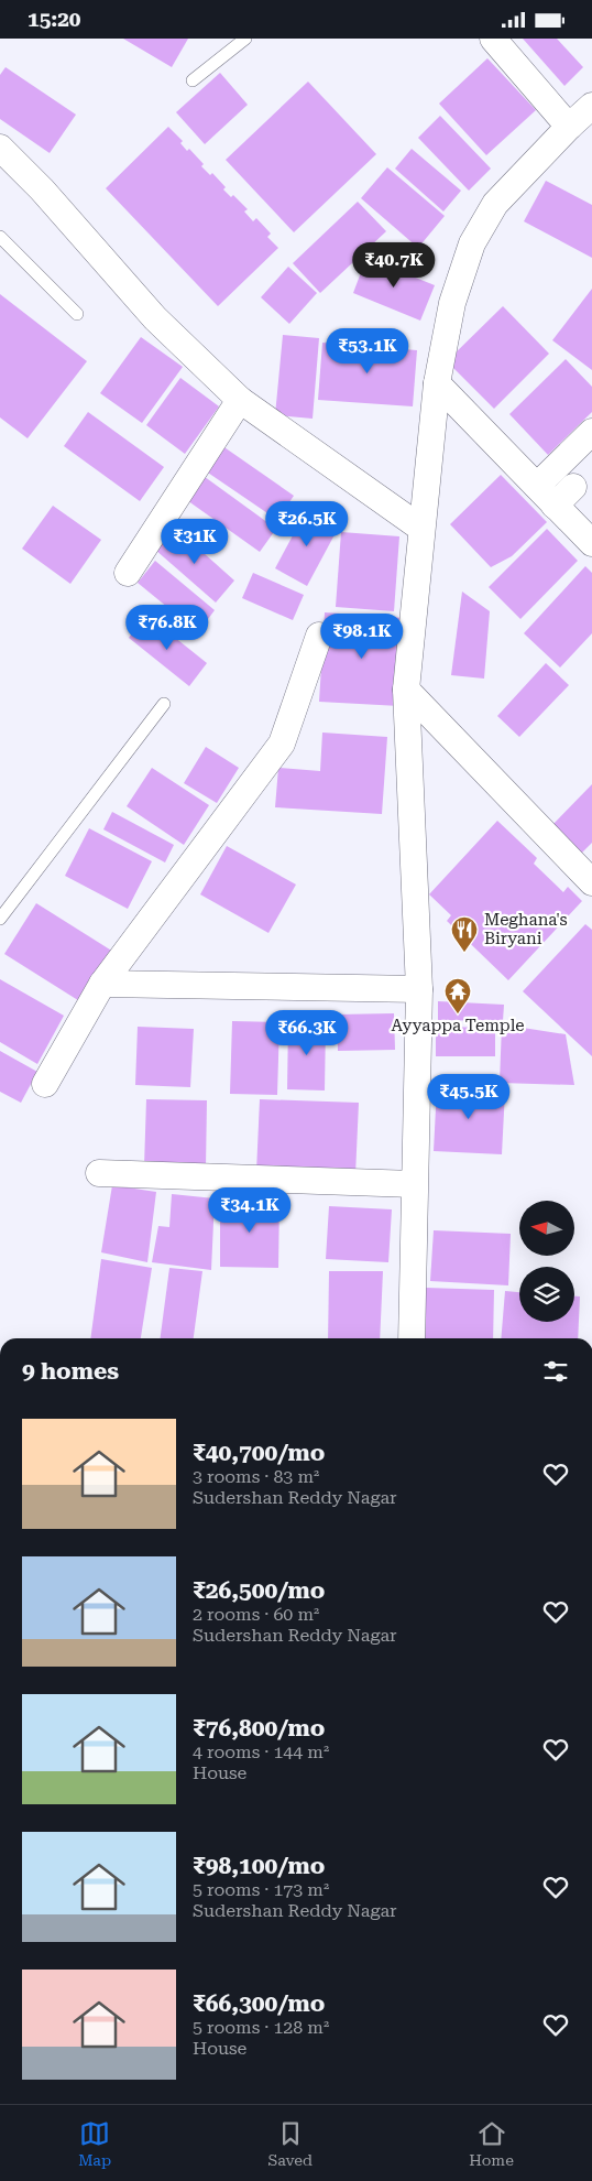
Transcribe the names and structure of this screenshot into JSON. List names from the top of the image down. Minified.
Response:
{"places":{"restaurant":["Meghana's Biryani"],"temple":["Ayyappa Temple"]},"north":"left","page":{"status":"15:20","price":["₹40.7K","₹53.1K","₹26.5K","₹31K","₹76.8K","₹98.1K","₹66.3K","₹45.5K","₹34.1K"],"heading":"9 homes","list":[{"name":"₹40,700/mo","note":"3 rooms · 83 m² · Sudershan Reddy Nagar"},{"name":"₹26,500/mo","note":"2 rooms · 60 m² · Sudershan Reddy Nagar"},{"name":"₹76,800/mo","note":"4 rooms · 144 m² · House"},{"name":"₹98,100/mo","note":"5 rooms · 173 m² · Sudershan Reddy Nagar"},{"name":"₹66,300/mo","note":"5 rooms · 128 m² · House"}],"tabs":["Map","Saved","Home"]}}
